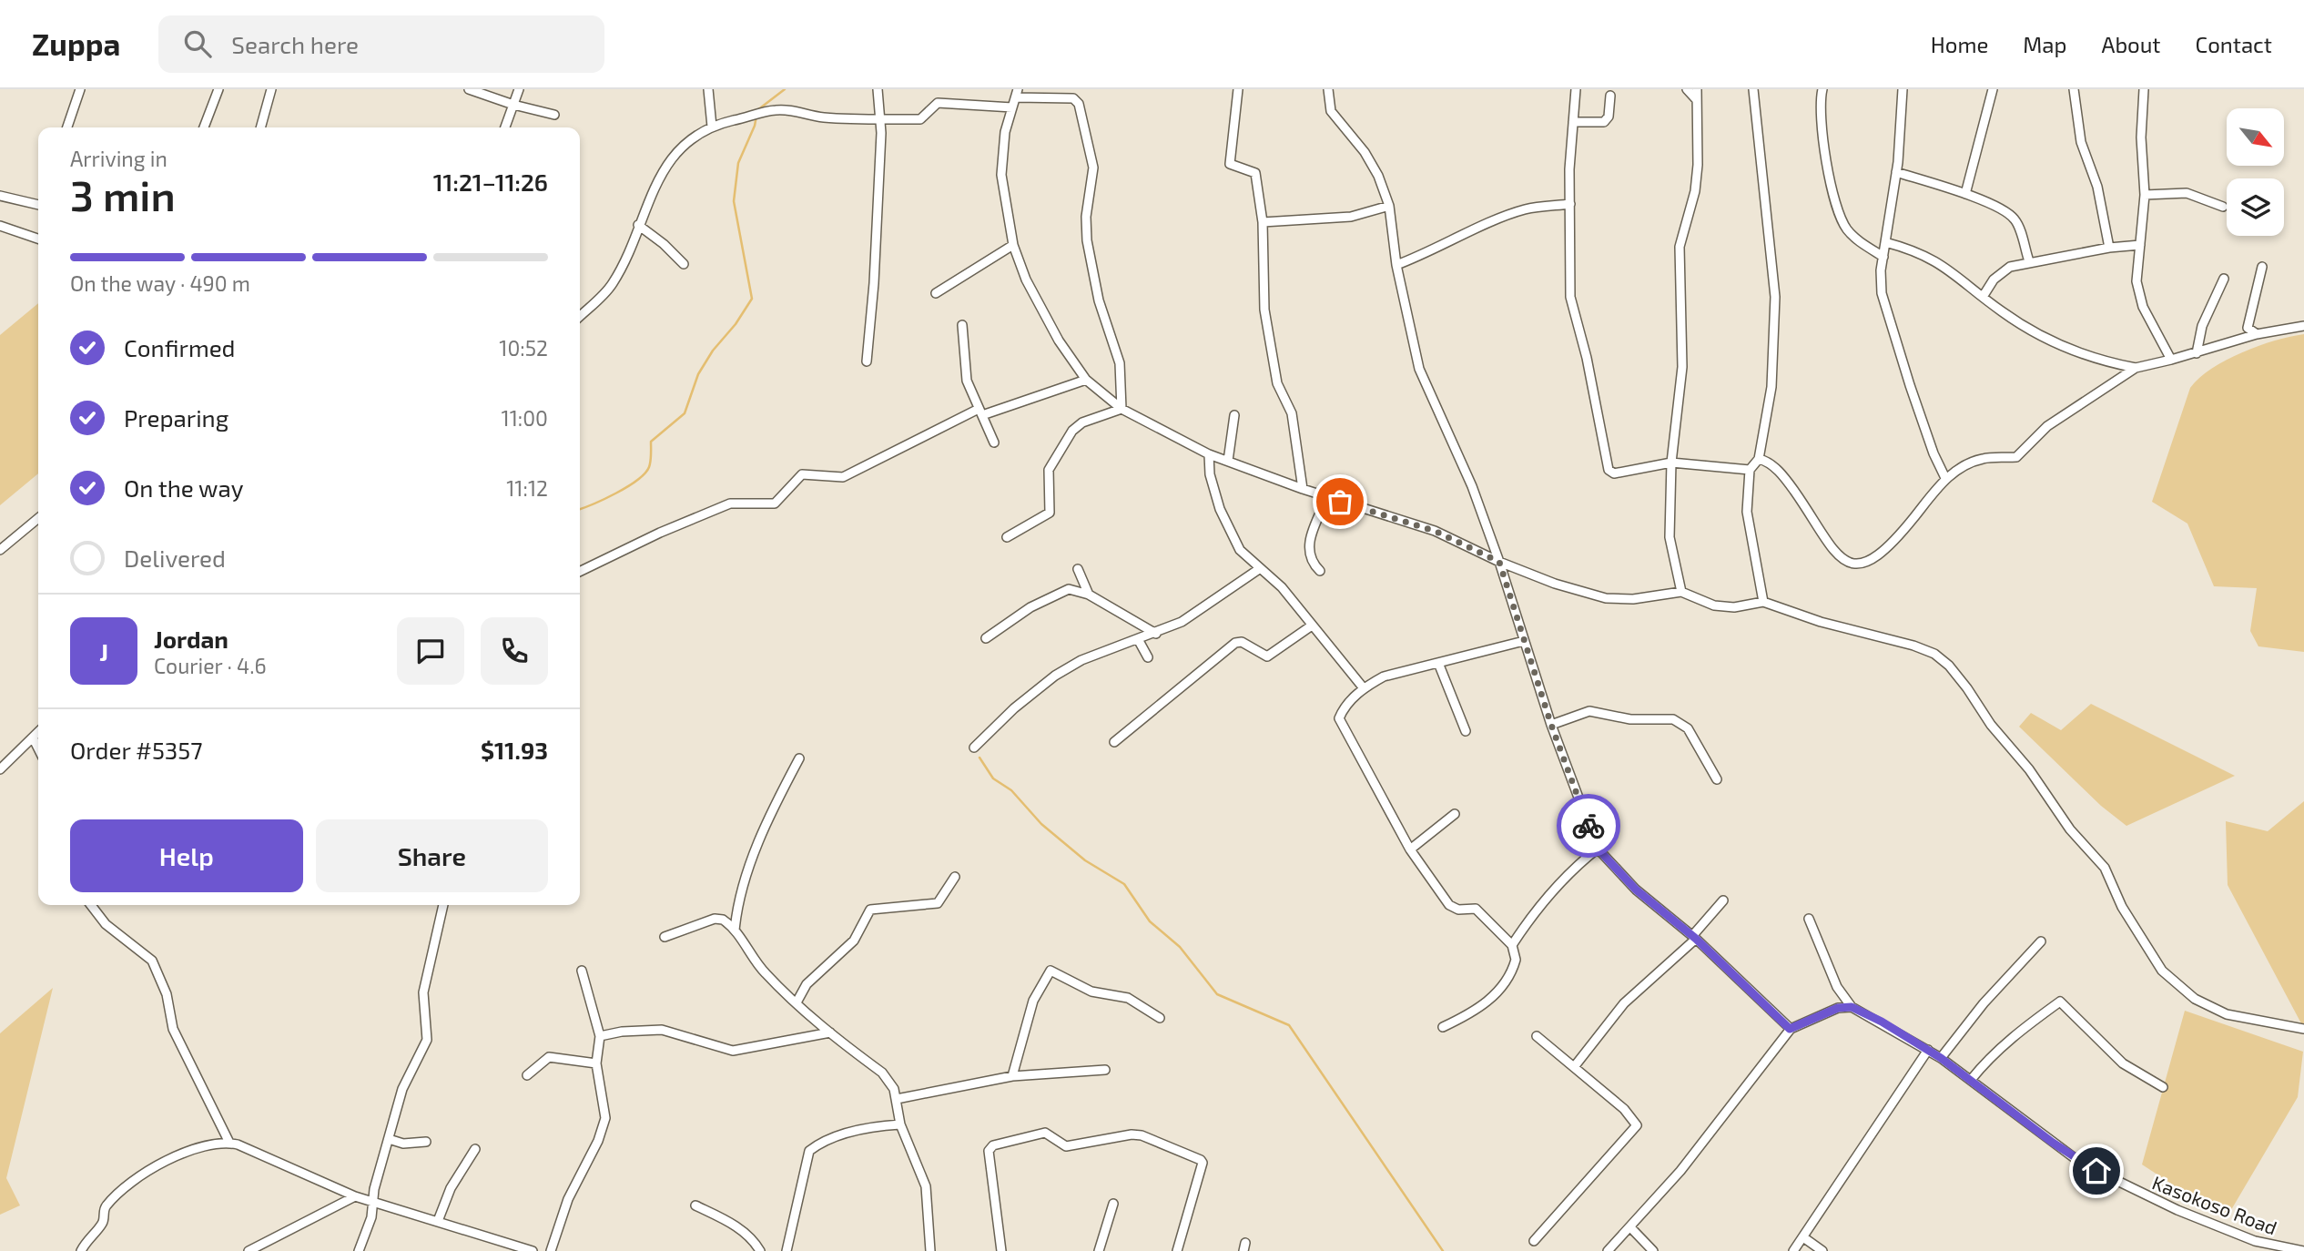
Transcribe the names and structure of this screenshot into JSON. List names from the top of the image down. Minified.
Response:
{"streets":{"street":["Kasokoso Road"]},"north":"bottom right","page":{"header":"Zuppa","search":"Search here","nav":["Home","Map","About","Contact"],"heading":["3 min","Arriving in","11:21–11:26"],"panel":["Jordan","Courier · 4.6","Order #5357","$11.93"],"bar":"On the way · 490 m","list":[["Confirmed","10:52"],["Preparing","11:00"],["On the way","11:12"],"Delivered"],"round":"J","buttons":["Help","Share"]}}
